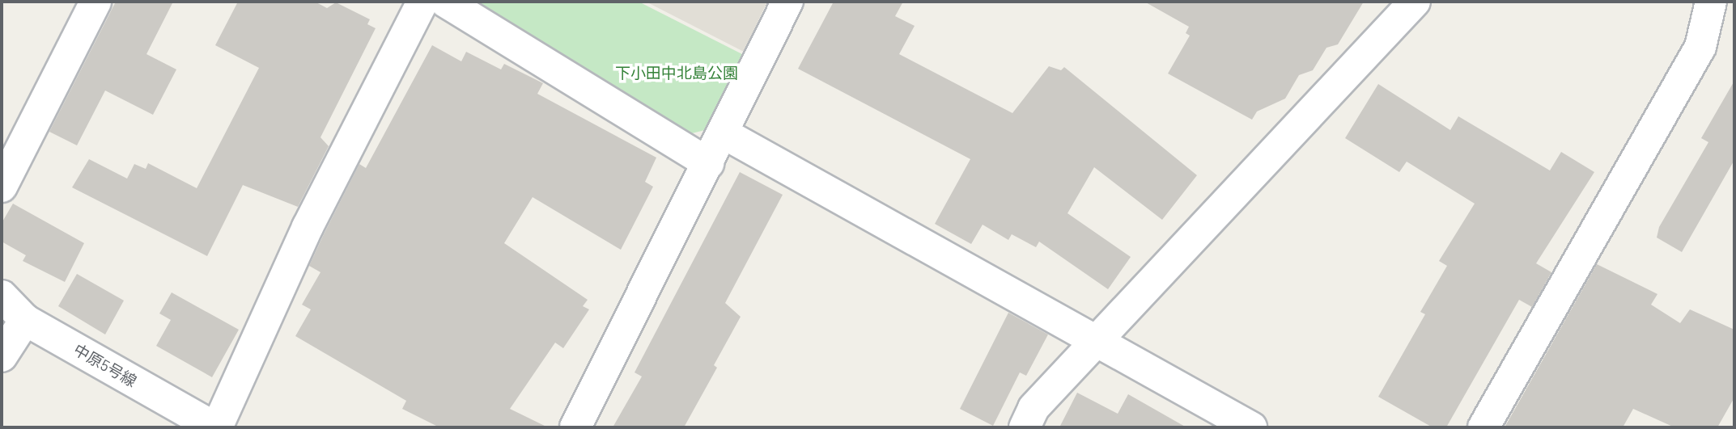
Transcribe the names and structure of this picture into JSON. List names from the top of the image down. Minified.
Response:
{"streets":{"street":["中原5号線"]},"parks":["下小田中北島公園"]}
